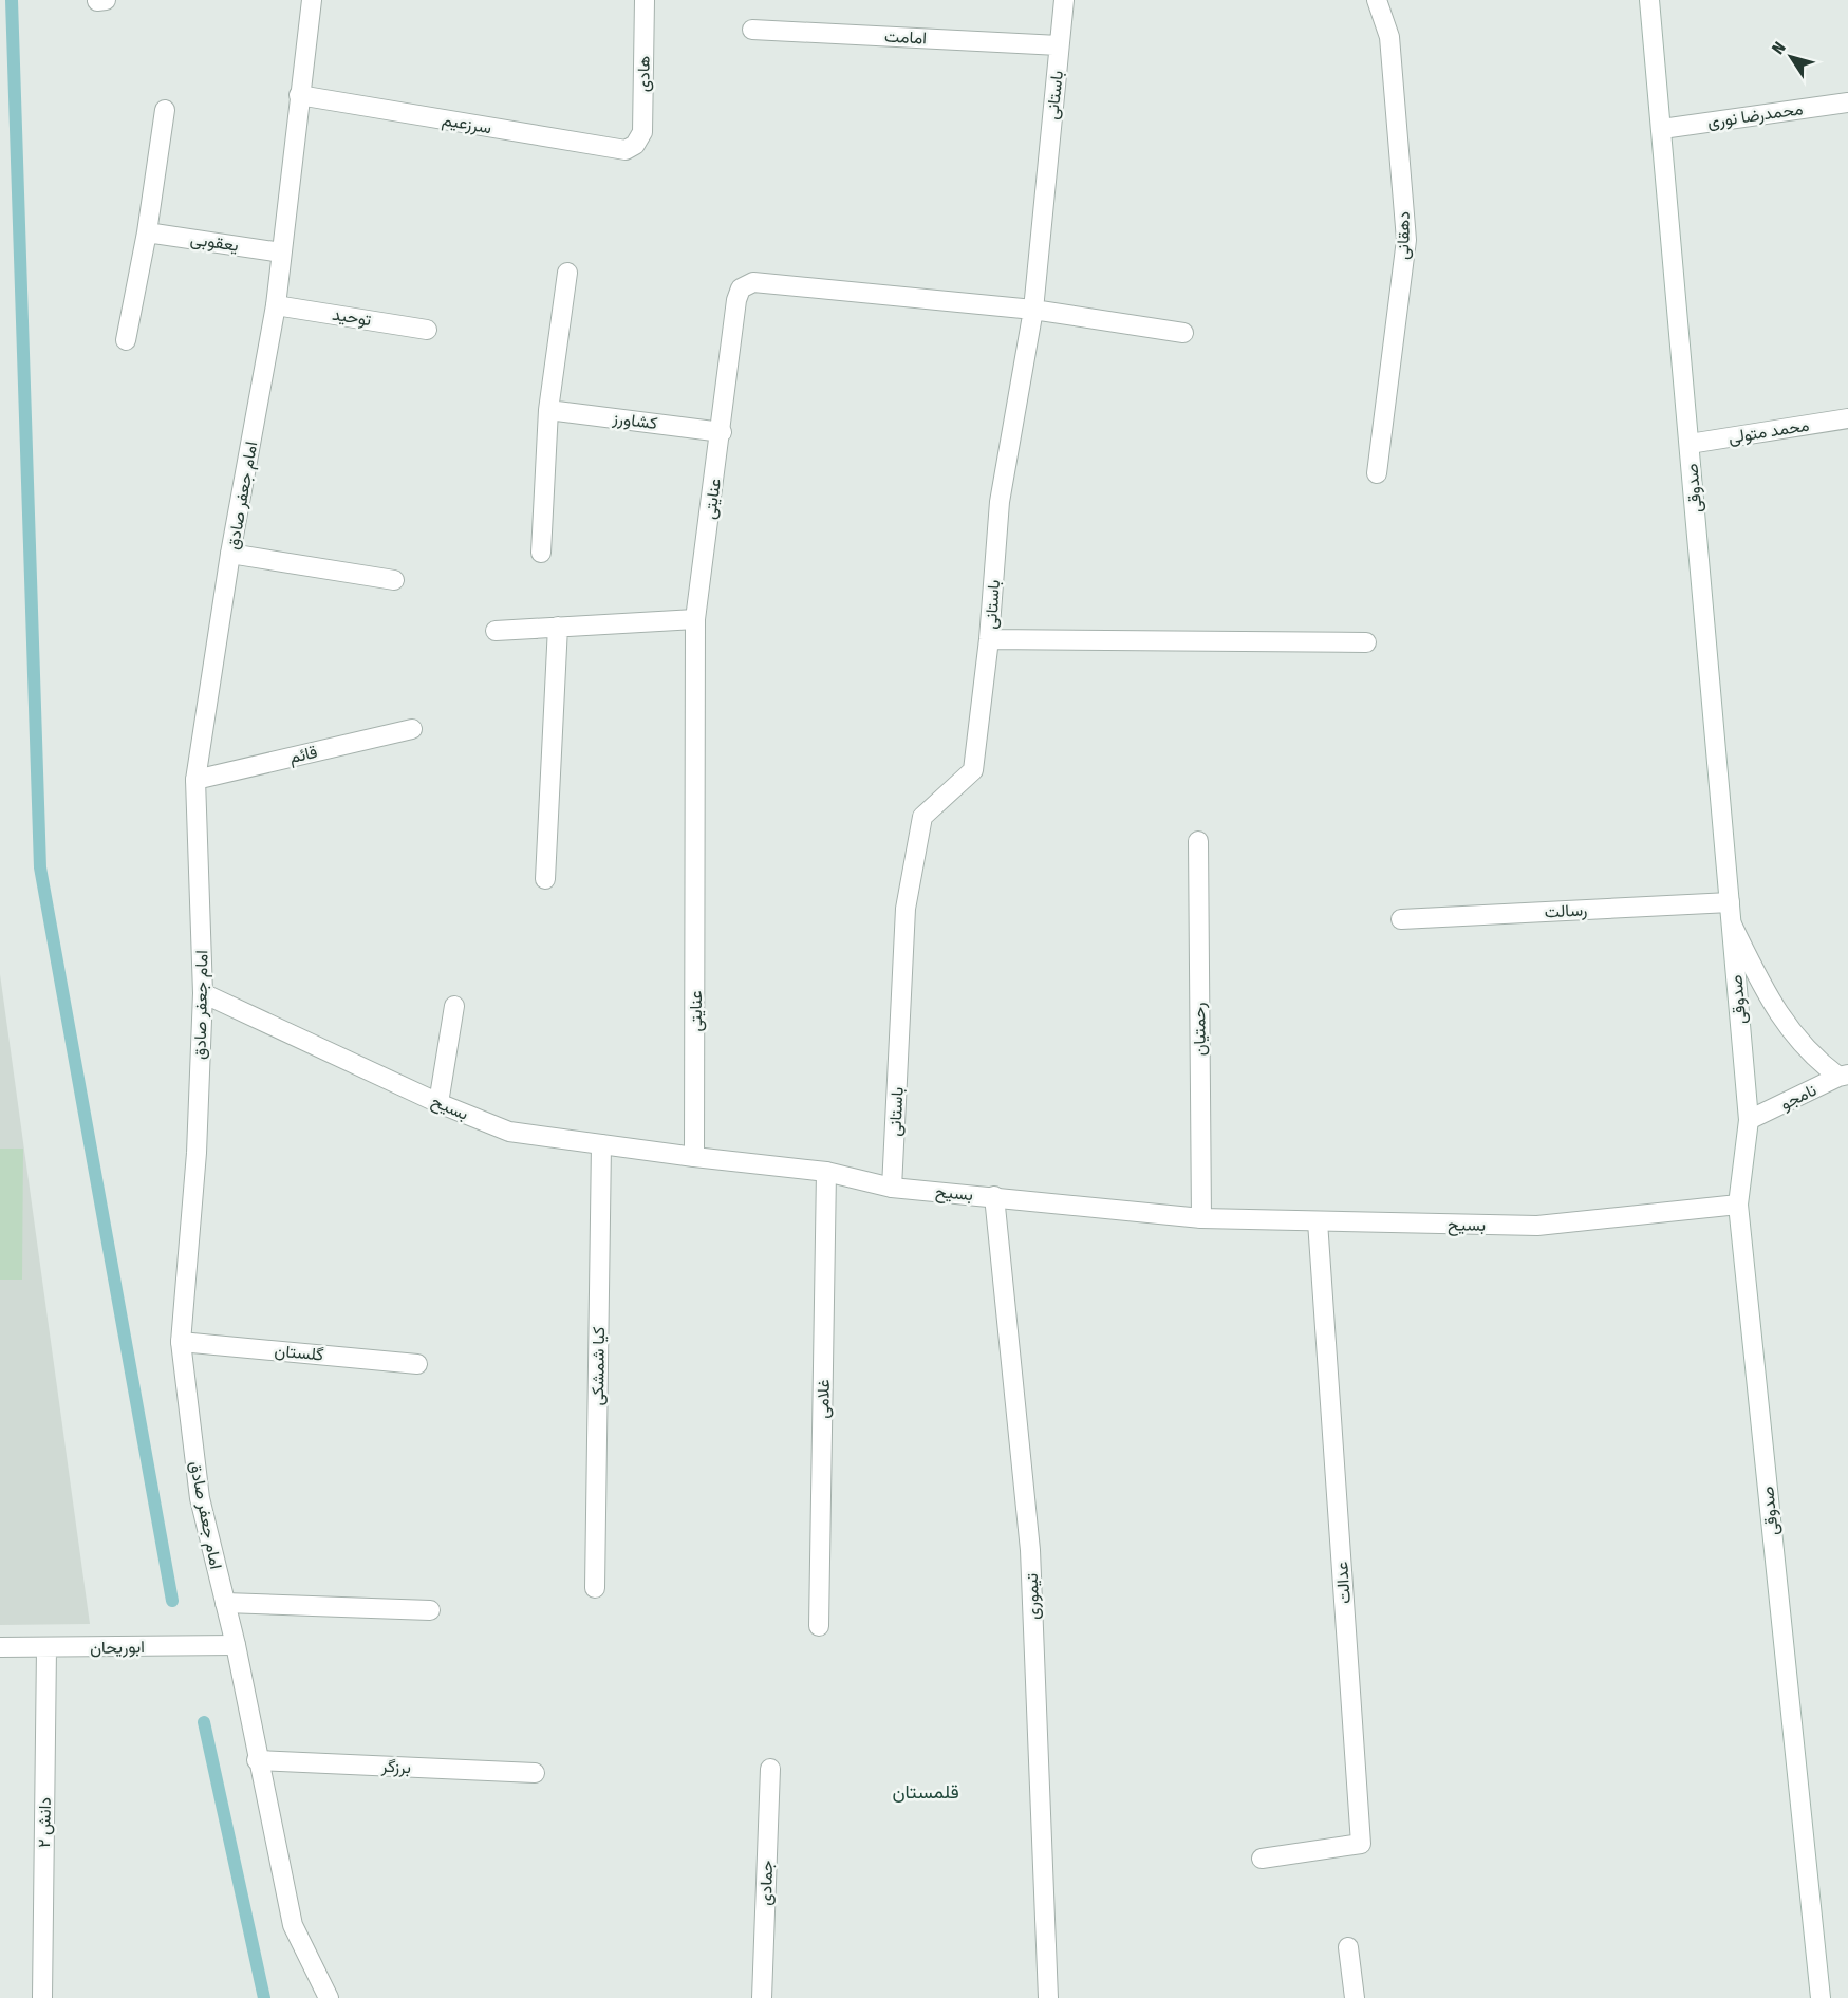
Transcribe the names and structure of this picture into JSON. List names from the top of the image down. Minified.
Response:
{"streets":{"street":["امامت","هادی","باستانی","محمدرضا نوری","سرزعیم","دهقانی","یعقوبی","توحید","کشاورز","محمد متولی","صدوقی","امام جعفر صادق","عنایتی","قائم","رسالت","رحمتیان","نامجو","بسیح","گلستان","کیا شمشکی","غلامی","عدالت","تیموری","ابوریحان","برزگر","دانش ۲","جمادی"]},"crossings":[["امامت","باستانی"],["هادی","سرزعیم"],["باستانی","عنایتی"],["باستانی","بسیح"],["محمدرضا نوری","صدوقی"],["سرزعیم","امام جعفر صادق"],["یعقوبی","امام جعفر صادق"],["توحید","امام جعفر صادق"],["کشاورز","عنایتی"],["محمد متولی","صدوقی"],["صدوقی","رسالت"],["صدوقی","نامجو"],["صدوقی","بسیح"],["امام جعفر صادق","قائم"],["امام جعفر صادق","بسیح"],["امام جعفر صادق","گلستان"],["امام جعفر صادق","ابوریحان"],["امام جعفر صادق","برزگر"],["عنایتی","بسیح"],["رحمتیان","بسیح"],["بسیح","کیا شمشکی"],["بسیح","غلامی"],["بسیح","عدالت"],["بسیح","تیموری"],["ابوریحان","دانش ۲"]],"districts":["قلمستان"],"north":"top left"}
